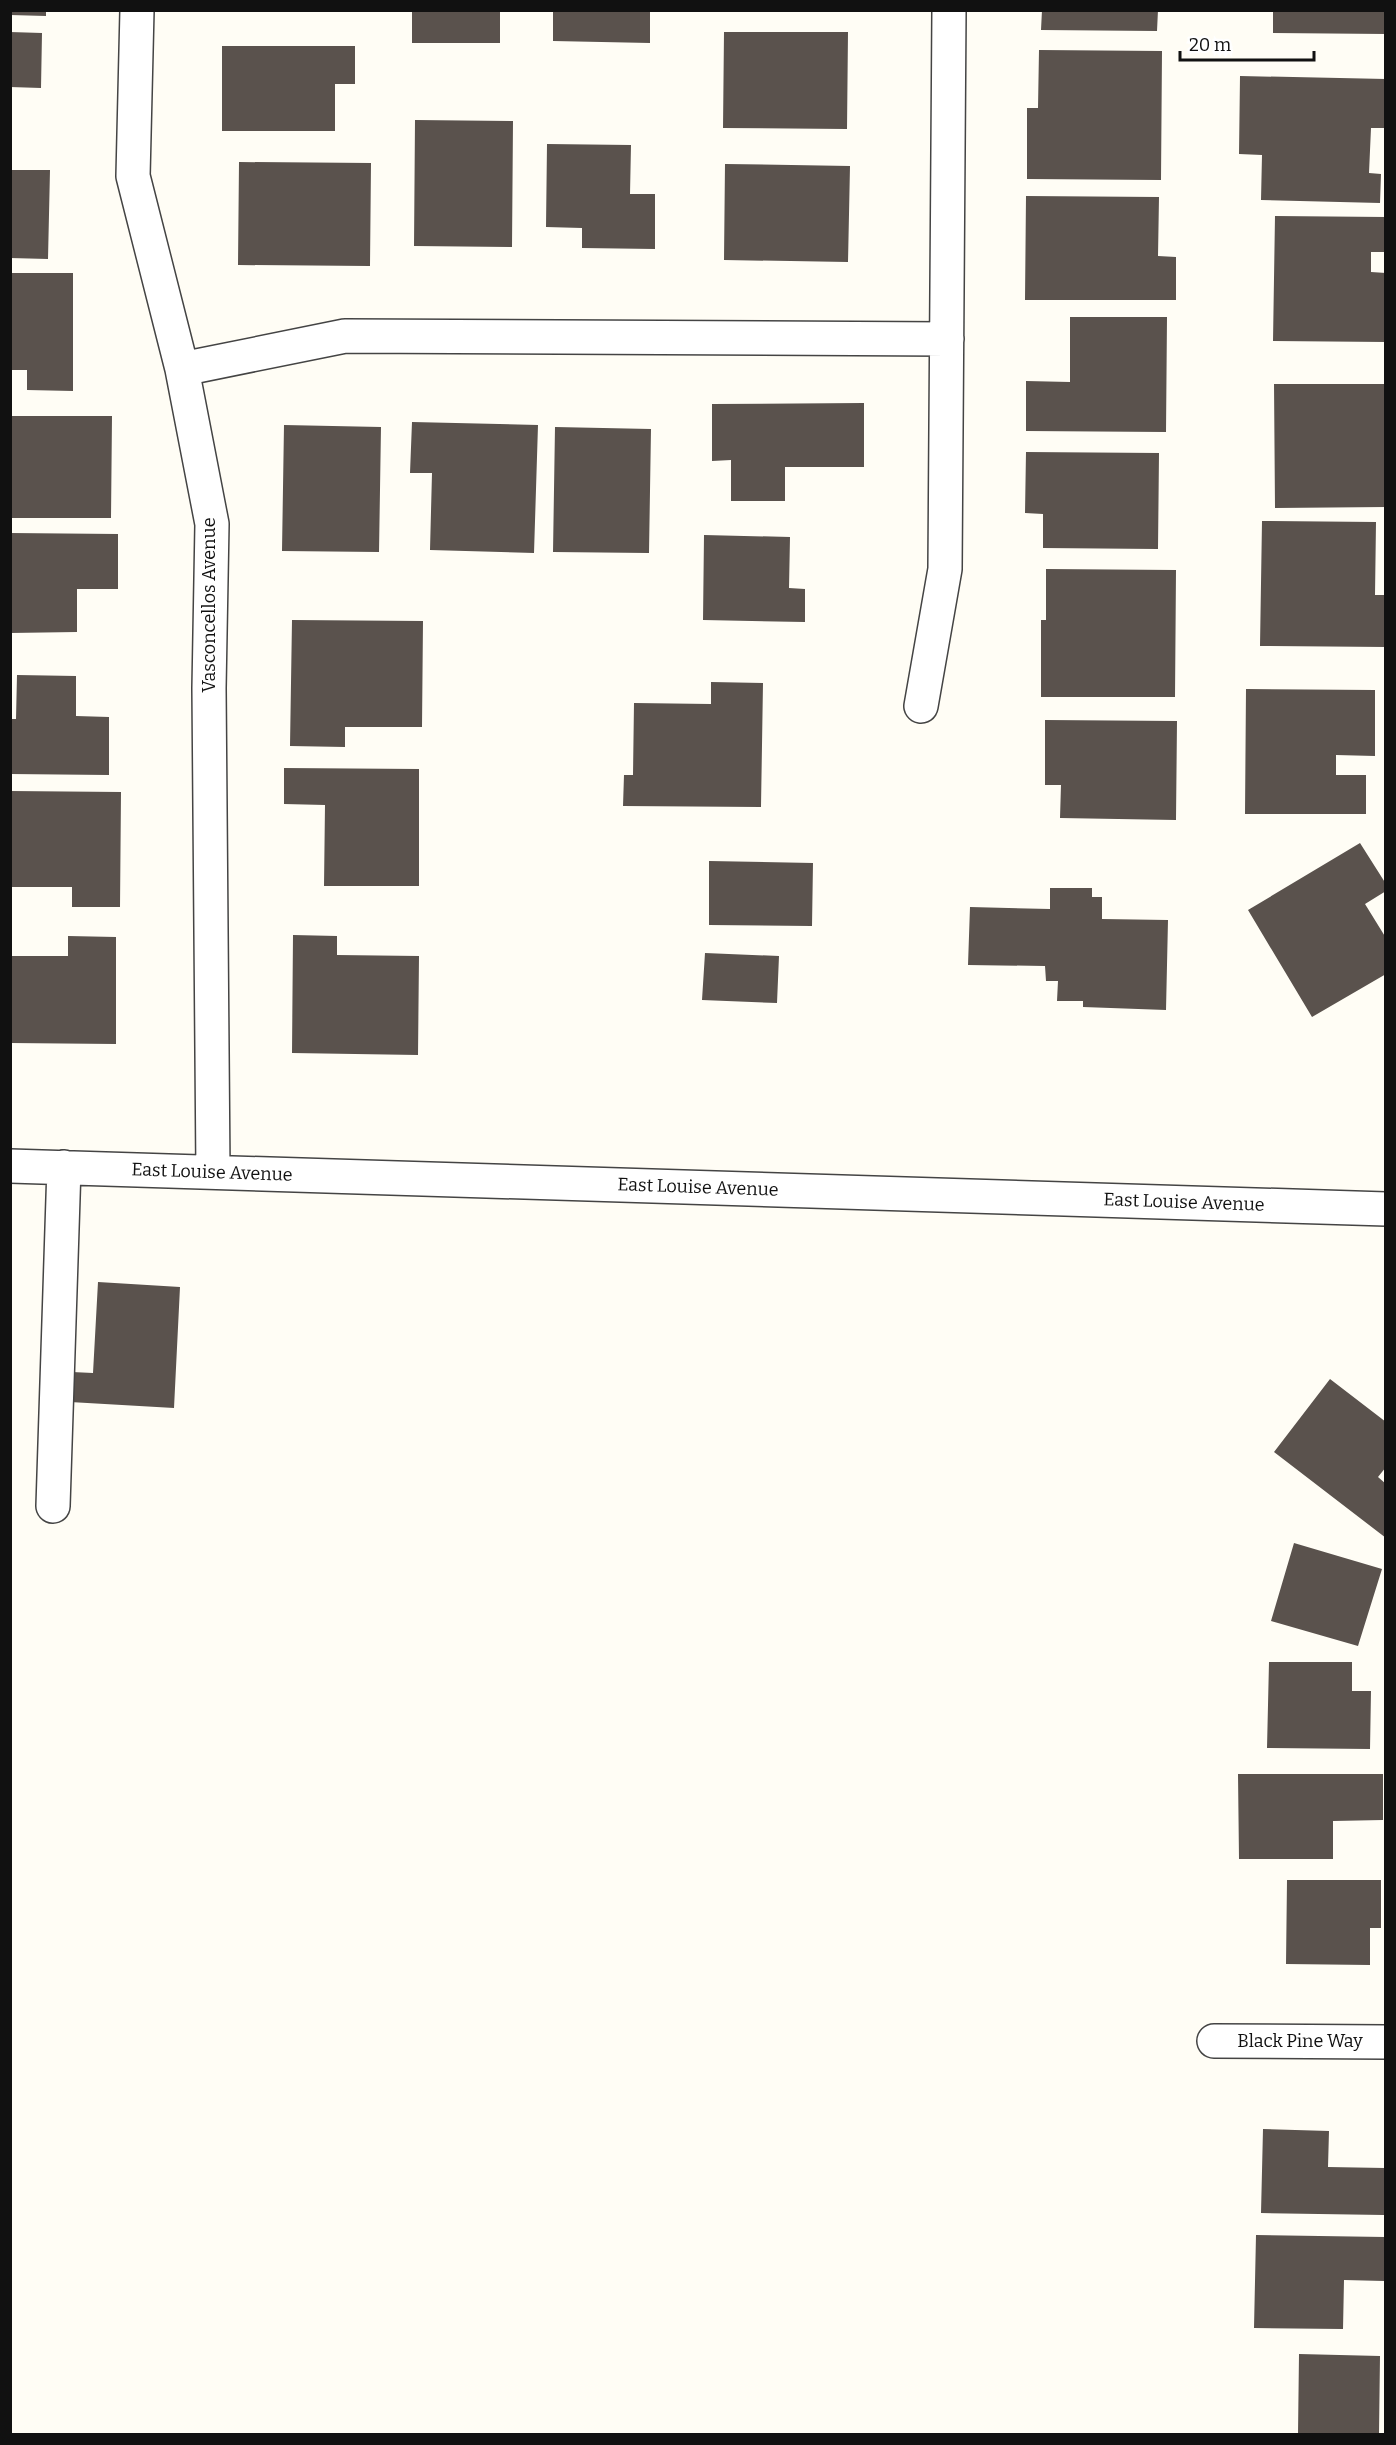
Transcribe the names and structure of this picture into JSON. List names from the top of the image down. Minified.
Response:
{"streets":{"street":["Vasconcellos Avenue","East Louise Avenue","Black Pine Way"]},"crossings":[["Vasconcellos Avenue","East Louise Avenue"]],"scale_bar":"20 m"}
